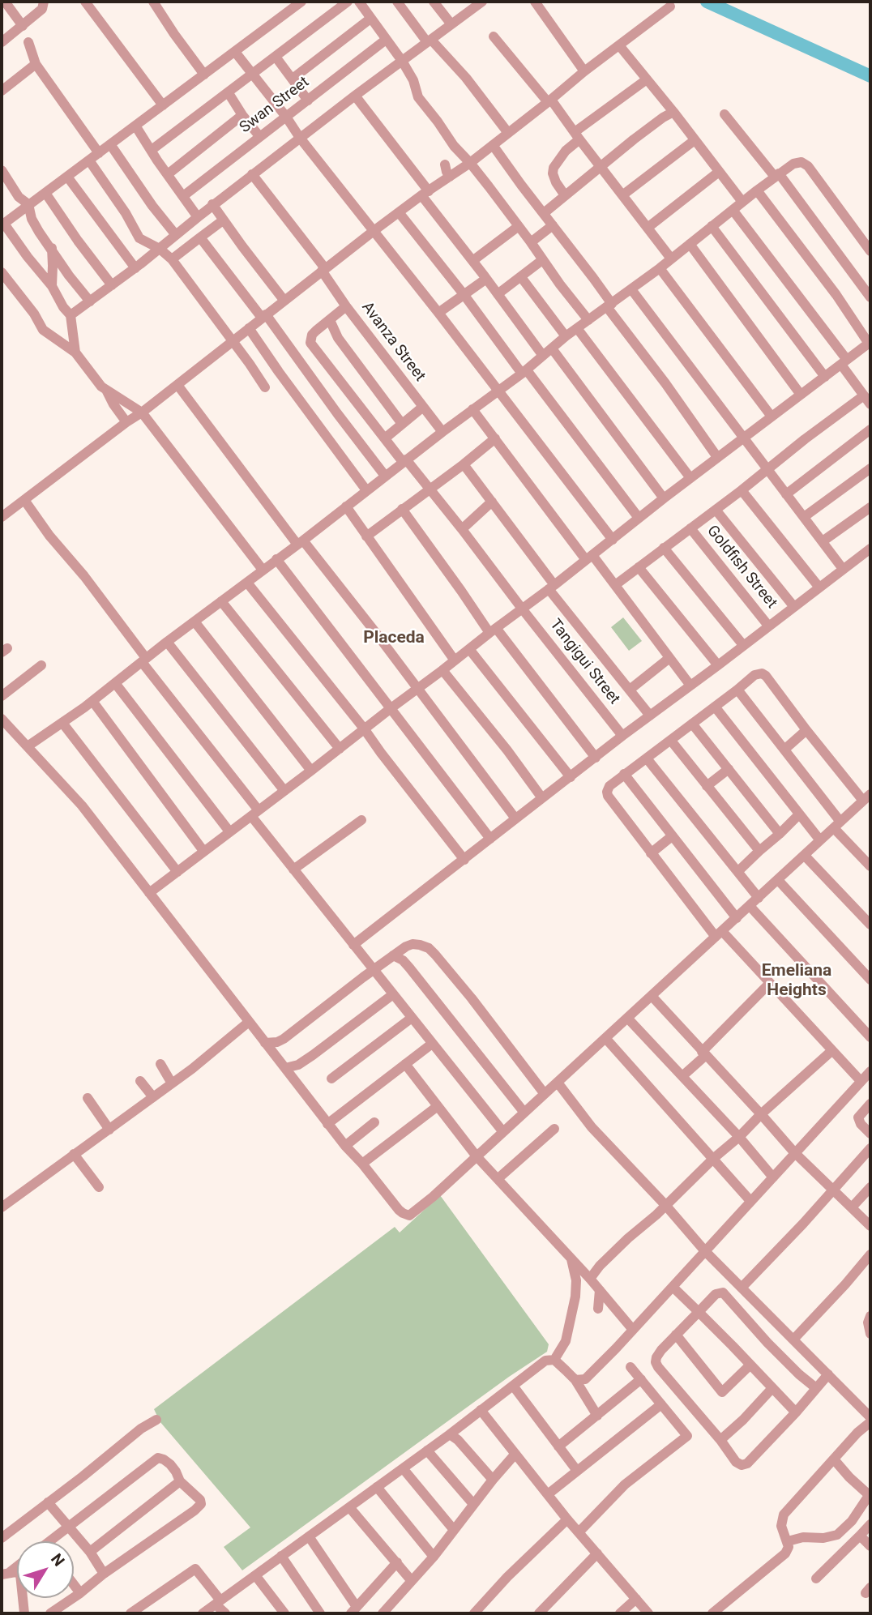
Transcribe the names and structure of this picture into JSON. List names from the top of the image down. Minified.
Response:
{"streets":{"street":["Swan Street","Avanza Street","Goldfish Street","Tangigui Street"]},"districts":["Placeda","Emeliana Heights"],"north":"top right"}
